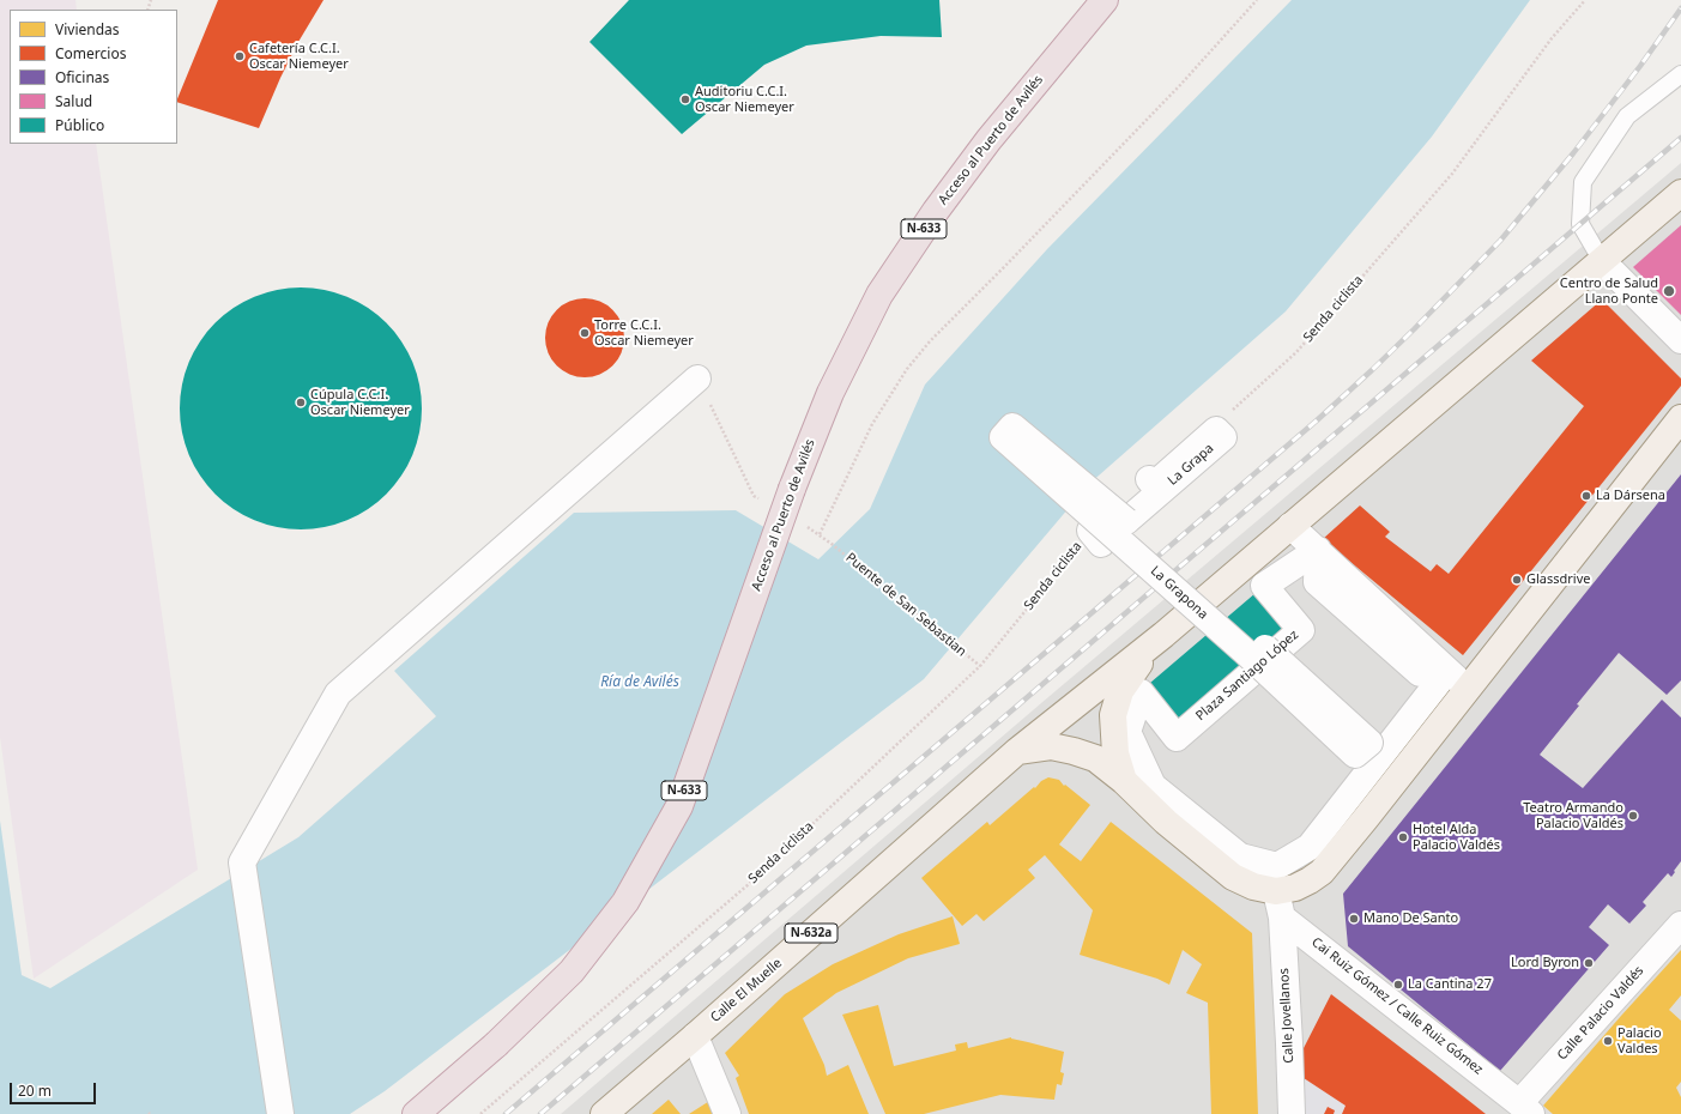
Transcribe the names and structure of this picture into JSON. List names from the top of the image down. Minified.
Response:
{"streets":{"highway":["Acceso al Puerto de Avilés","N-633"],"main road":["N-632a","Calle El Muelle"],"street":["La Grapa","La Grapona","Plaza Santiago López","Cai Ruiz Gómez / Calle Ruiz Gómez","Calle Palacio Valdés","Calle Jovellanos"],"path":["Senda ciclista","Puente de San Sebastian"]},"crossings":[["Senda ciclista","Puente de San Sebastian"],["La Grapa","La Grapona"],["Cai Ruiz Gómez / Calle Ruiz Gómez","Calle Palacio Valdés"],["Cai Ruiz Gómez / Calle Ruiz Gómez","Calle Jovellanos"]],"water":["Ría de Avilés"],"places":["Cafetería C.C.I. Oscar Niemeyer","Auditoriu C.C.I. Oscar Niemeyer","Centro de Salud Llano Ponte","Torre C.C.I. Oscar Niemeyer","Cúpula C.C.I. Oscar Niemeyer","La Dársena","Glassdrive","Teatro Armando Palacio Valdés","Hotel Alda Palacio Valdés","Mano De Santo","Lord Byron","La Cantina 27","Palacio Valdes"],"legend":["Viviendas","Comercios","Oficinas","Salud","Público"],"scale_bar":"20 m"}
